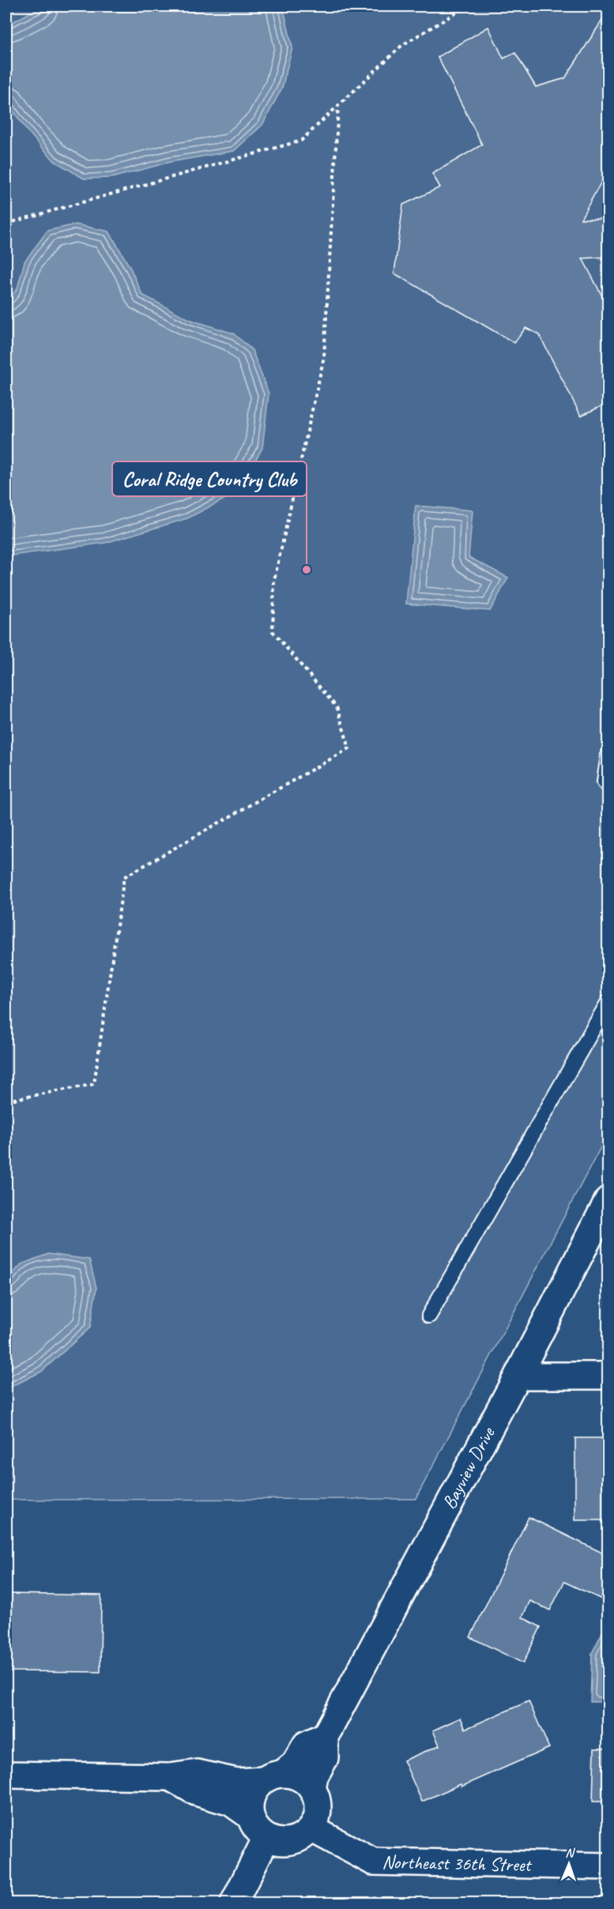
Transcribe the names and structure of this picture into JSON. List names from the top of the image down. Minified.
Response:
{"streets":{"street":["Bayview Drive","Northeast 36th Street"]},"crossings":[["Bayview Drive","Northeast 36th Street"]],"places":["Coral Ridge Country Club"],"north":"top"}
